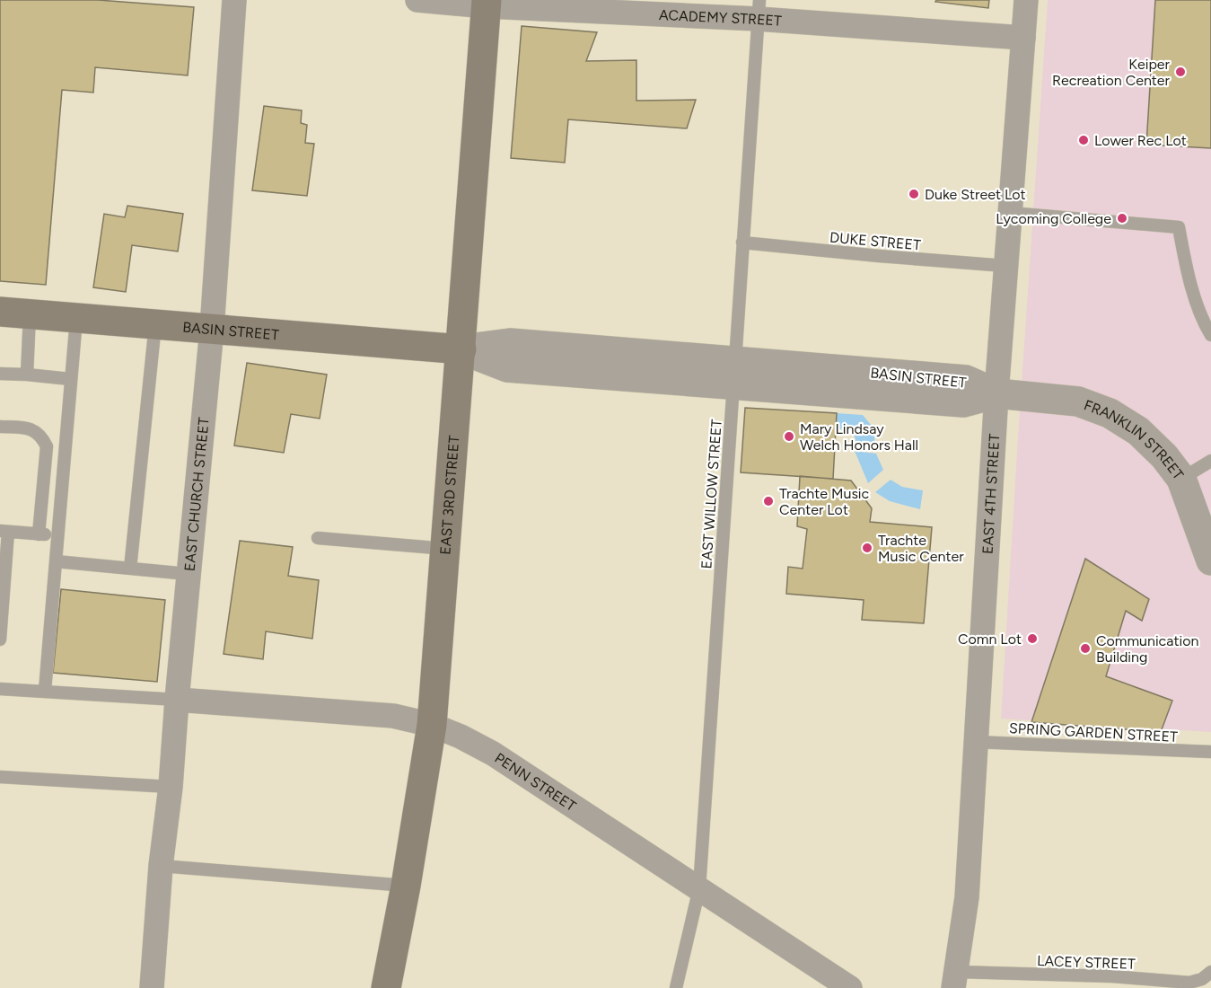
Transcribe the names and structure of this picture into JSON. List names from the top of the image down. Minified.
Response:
{"streets":{"main road":["BASIN STREET","EAST 3RD STREET"],"street":["ACADEMY STREET","FRANKLIN STREET","EAST CHURCH STREET","EAST 4TH STREET","PENN STREET"],"lane":["DUKE STREET","EAST WILLOW STREET","SPRING GARDEN STREET","LACEY STREET"]},"crossings":[["ACADEMY STREET","EAST WILLOW STREET"],["ACADEMY STREET","EAST 4TH STREET"],["ACADEMY STREET","EAST 3RD STREET"],["DUKE STREET","EAST WILLOW STREET"],["DUKE STREET","EAST 4TH STREET"],["BASIN STREET","FRANKLIN STREET"],["BASIN STREET","EAST CHURCH STREET"],["BASIN STREET","EAST WILLOW STREET"],["BASIN STREET","EAST 4TH STREET"],["BASIN STREET","EAST 3RD STREET"],["FRANKLIN STREET","EAST 4TH STREET"],["EAST CHURCH STREET","PENN STREET"],["EAST WILLOW STREET","PENN STREET"],["EAST 4TH STREET","SPRING GARDEN STREET"],["EAST 4TH STREET","LACEY STREET"],["EAST 3RD STREET","PENN STREET"]],"places":["Keiper Recreation Center","Lower Rec Lot","Duke Street Lot","Lycoming College","Mary Lindsay Welch Honors Hall","Trachte Music Center Lot","Trachte Music Center","Comn Lot","Communication Building"]}
